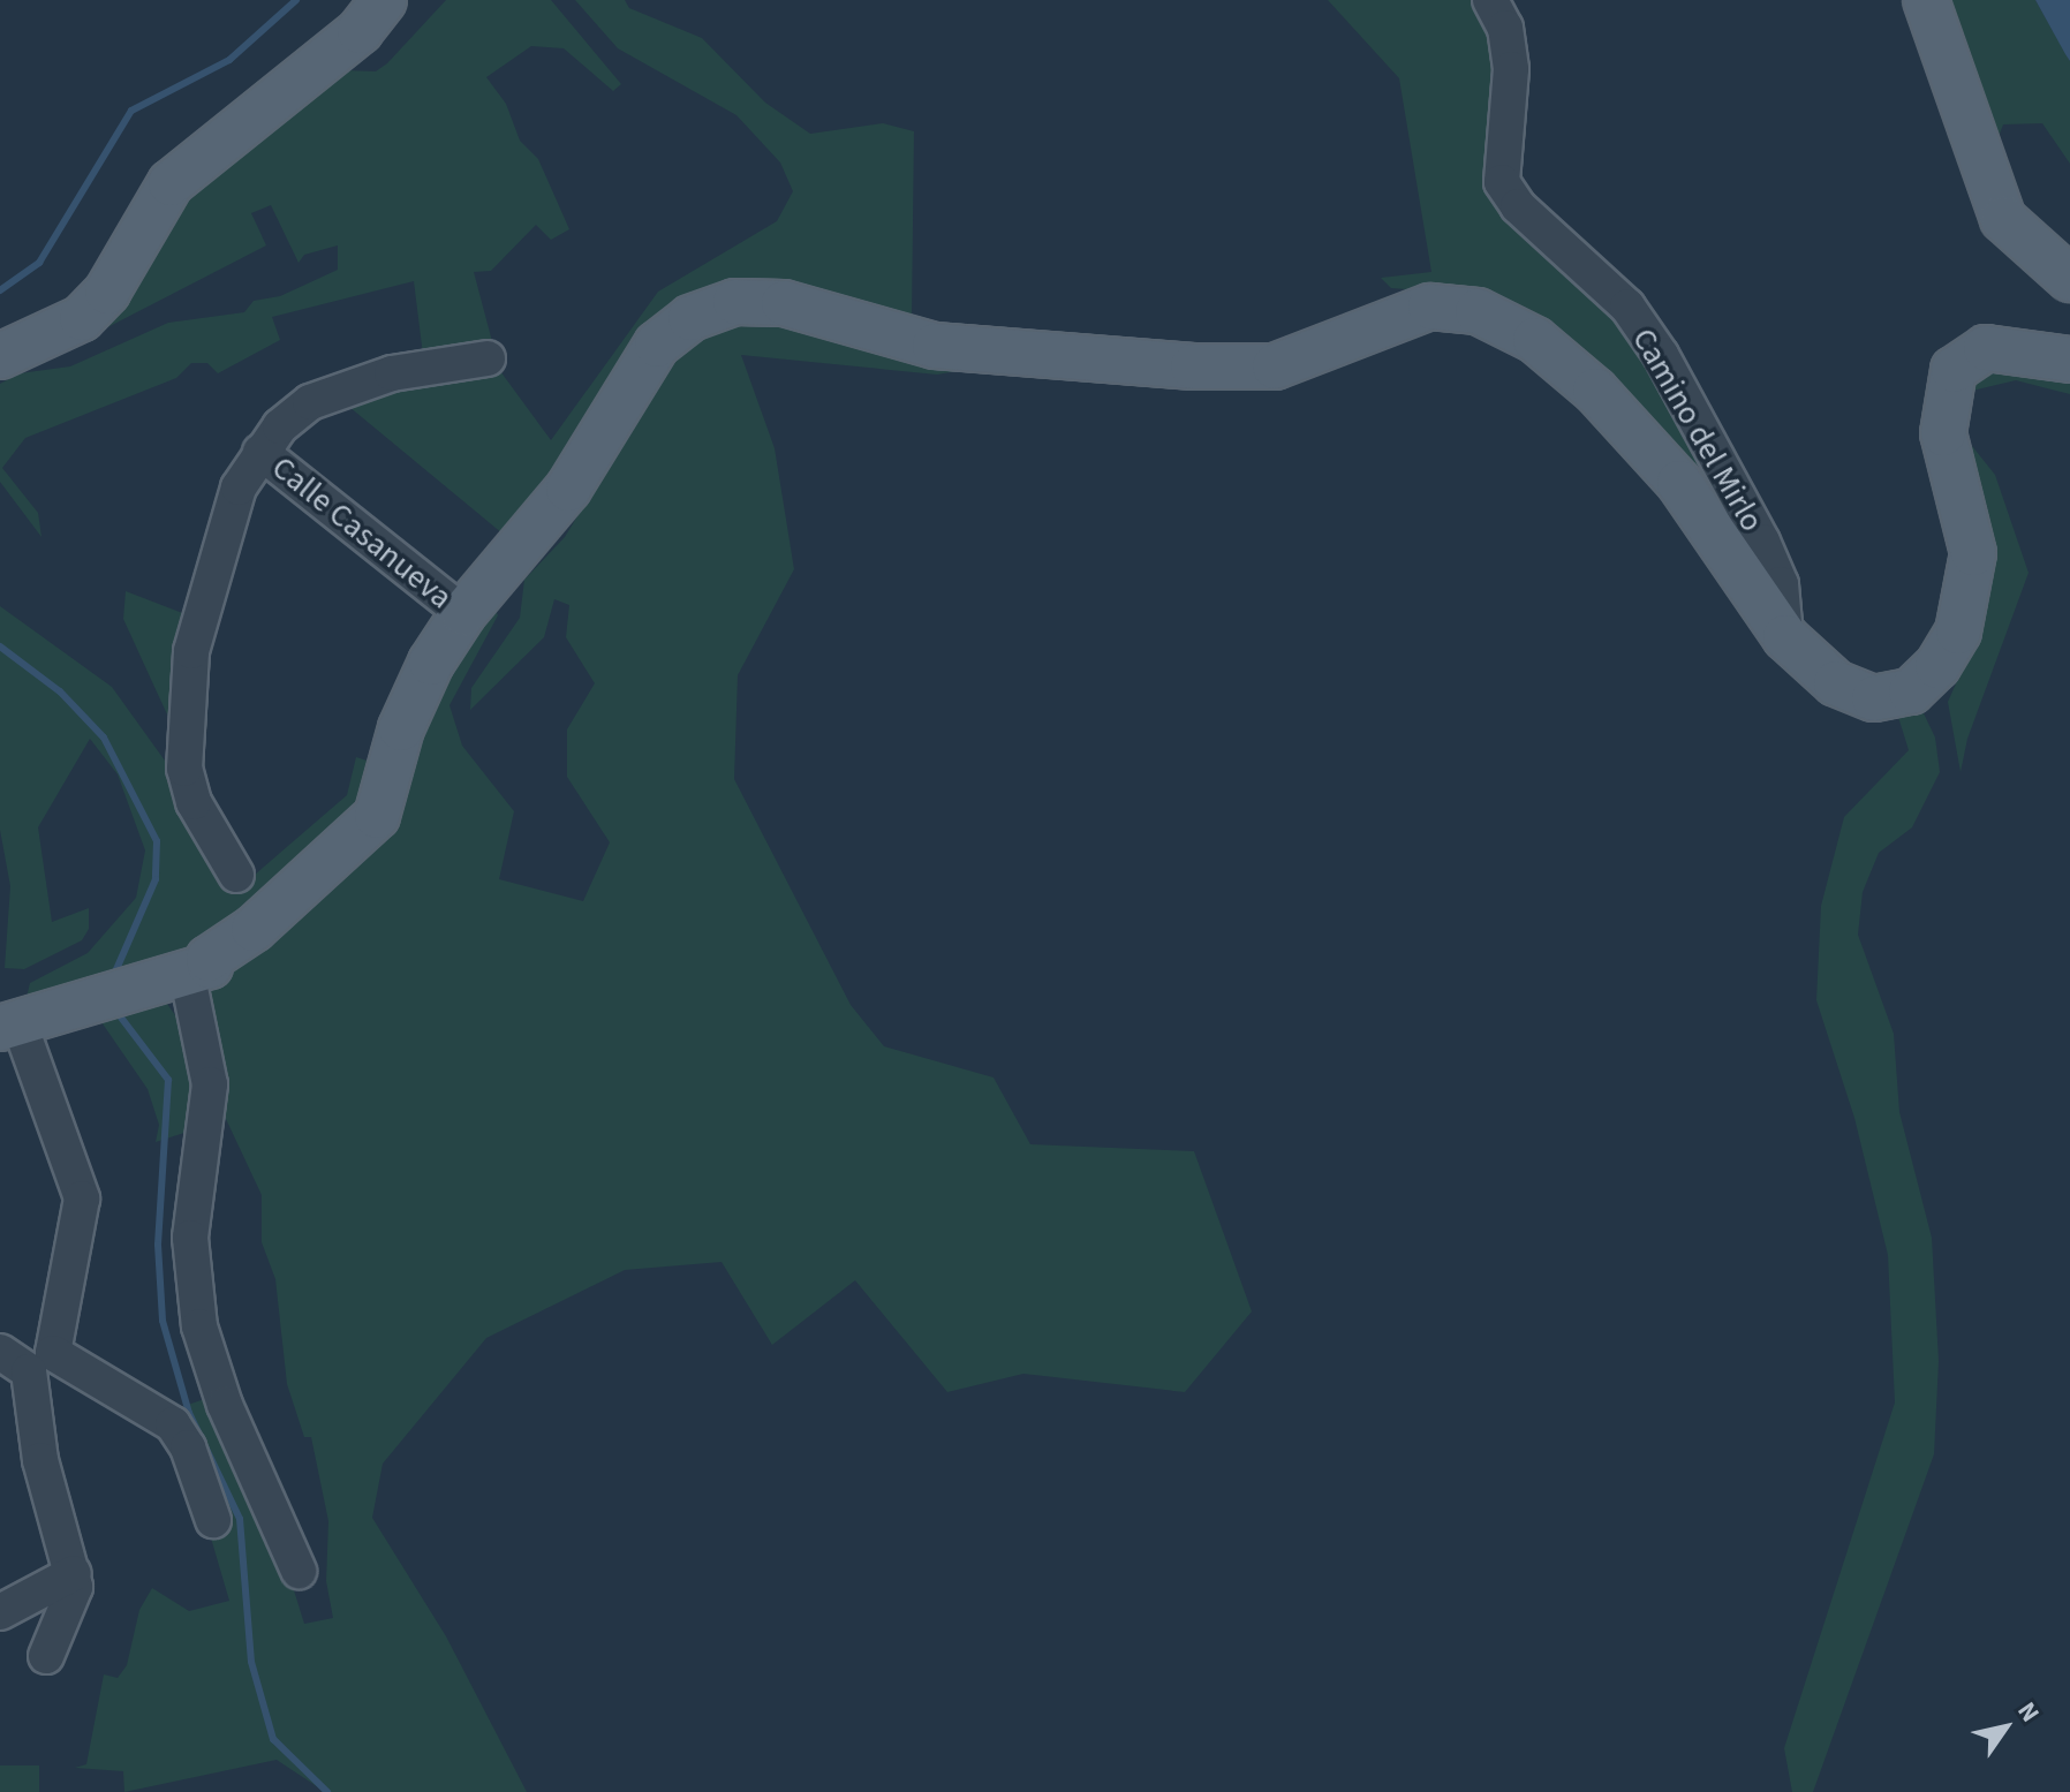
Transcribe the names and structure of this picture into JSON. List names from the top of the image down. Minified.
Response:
{"streets":{"street":["Camino del Mirlo","Calle Casanueva"]},"north":"top right"}
